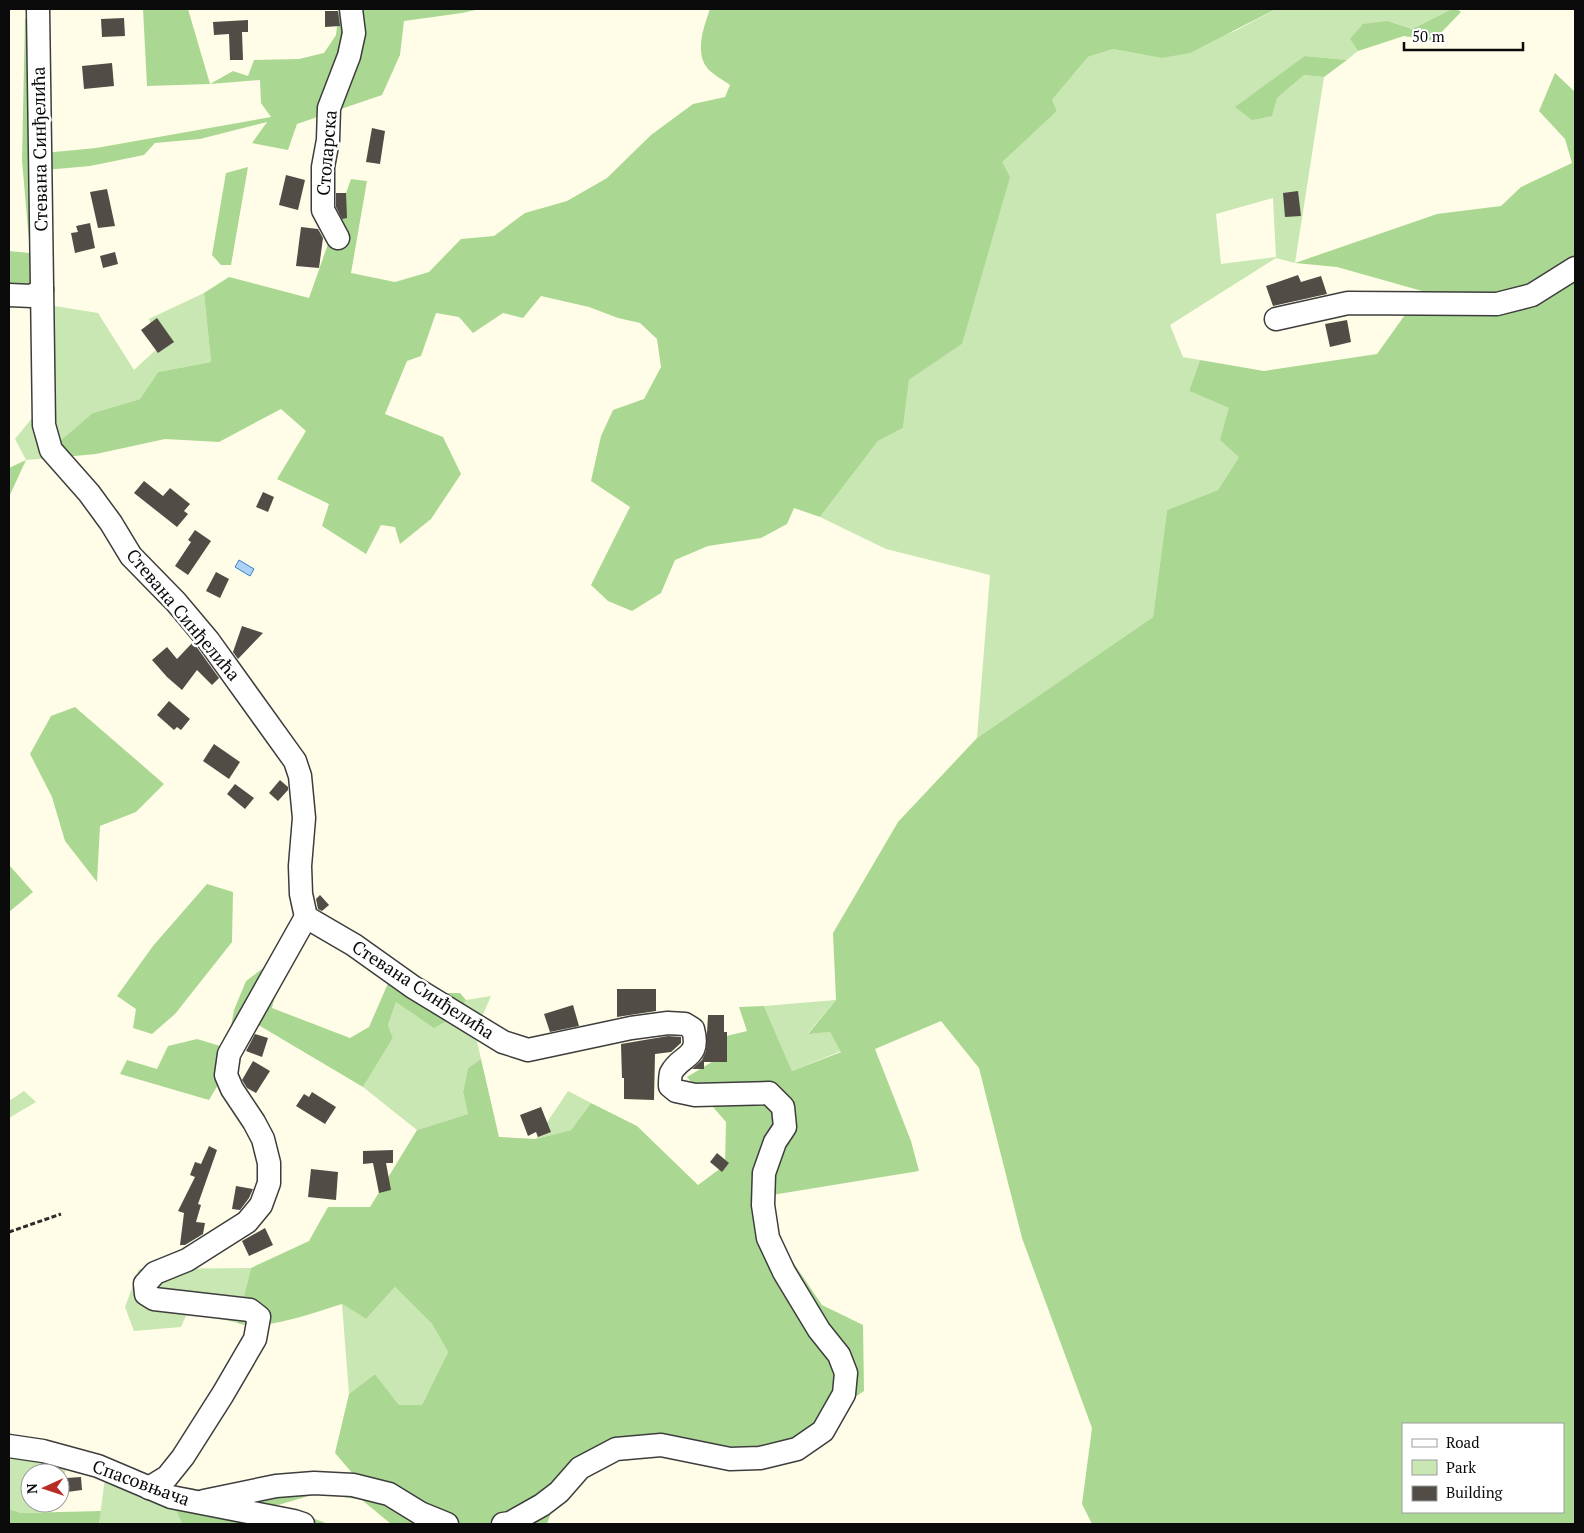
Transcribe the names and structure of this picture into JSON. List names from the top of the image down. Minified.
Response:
{"streets":{"street":["Стевана Синђелића","Столарска","Спасовњача"]},"legend":["Road","Park","Building"],"scale_bar":"50 m","north":"left"}
